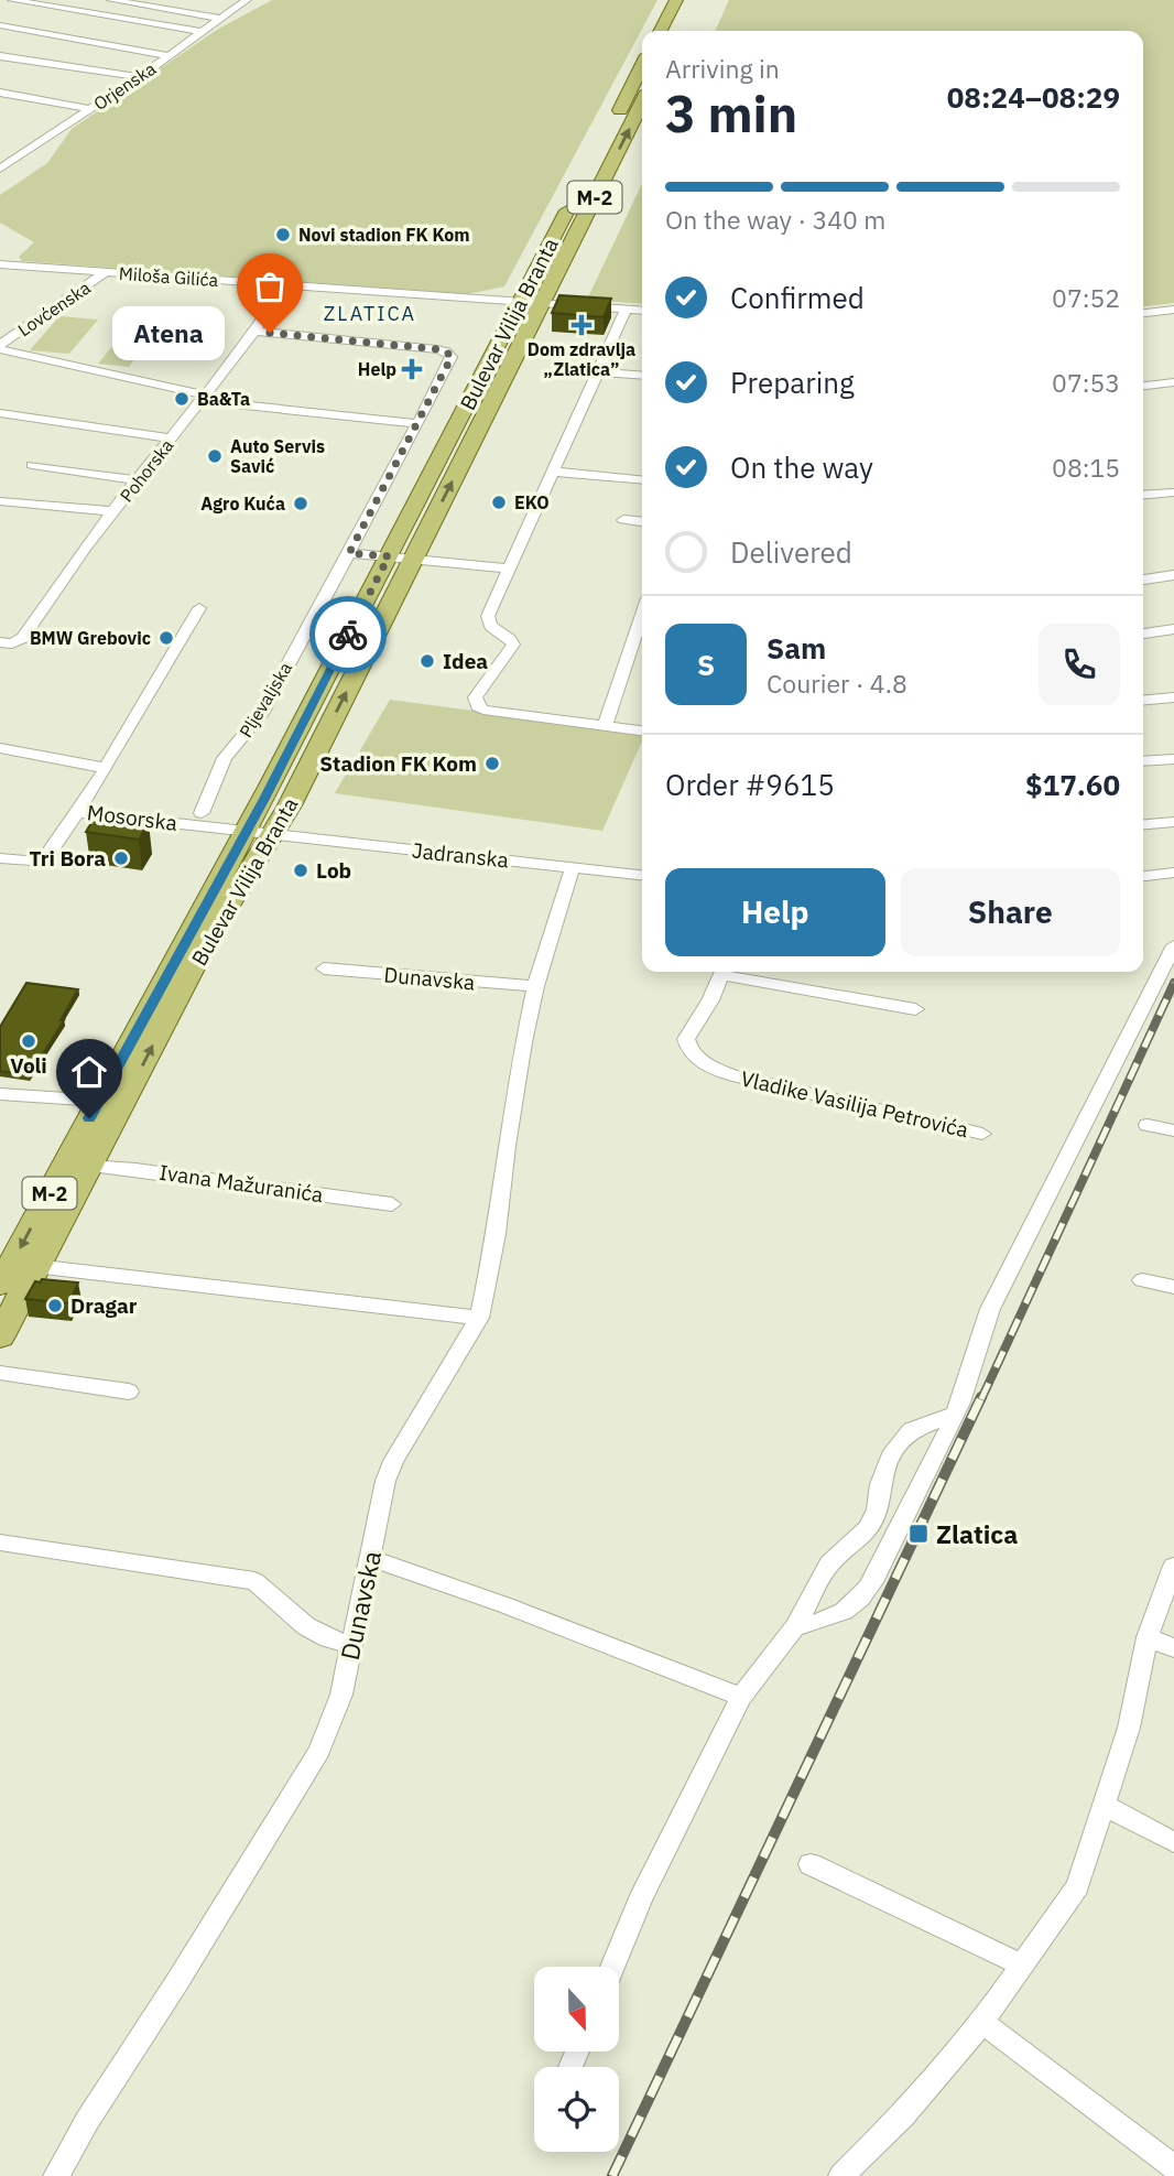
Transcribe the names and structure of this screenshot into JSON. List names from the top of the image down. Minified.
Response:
{"streets":{"main road":["M-2","Bulevar Vilija Branta"],"street":["Orjenska","Miloša Gilića","Lovćenska","Pohorska","Pljevaljska","Mosorska","Jadranska","Dunavska","Vladike Vasilija Petrovića","Ivana Mažuranića"]},"crossings":[["Miloša Gilića","Lovćenska"],["Miloša Gilića","Bulevar Vilija Branta"],["Miloša Gilića","Pohorska"],["Bulevar Vilija Branta","Mosorska"],["Bulevar Vilija Branta","Jadranska"],["Bulevar Vilija Branta","Ivana Mažuranića"],["Pohorska","Pljevaljska"],["Mosorska","Jadranska"],["Jadranska","Dunavska"]],"districts":["ZLATICA"],"places":{"other":["Novi stadion FK Kom","Atena","Ba&Ta","Auto Servis Savić","EKO","Agro Kuća","BMW Grebovic","Idea","Stadion FK Kom","Tri Bora","Lob","Voli","Dragar"],"health":["Dom zdravlja „Zlatica”","Help"],"transit":["Zlatica"]},"north":"bottom","page":{"heading":["3 min","Arriving in","08:24–08:29"],"panel":["Sam","Courier · 4.8","Order #9615","$17.60"],"bar":"On the way · 340 m","list":[["Confirmed","07:52"],["Preparing","07:53"],["On the way","08:15"],"Delivered"],"bubble":"Atena","round":"S","buttons":["Help","Share"]}}
